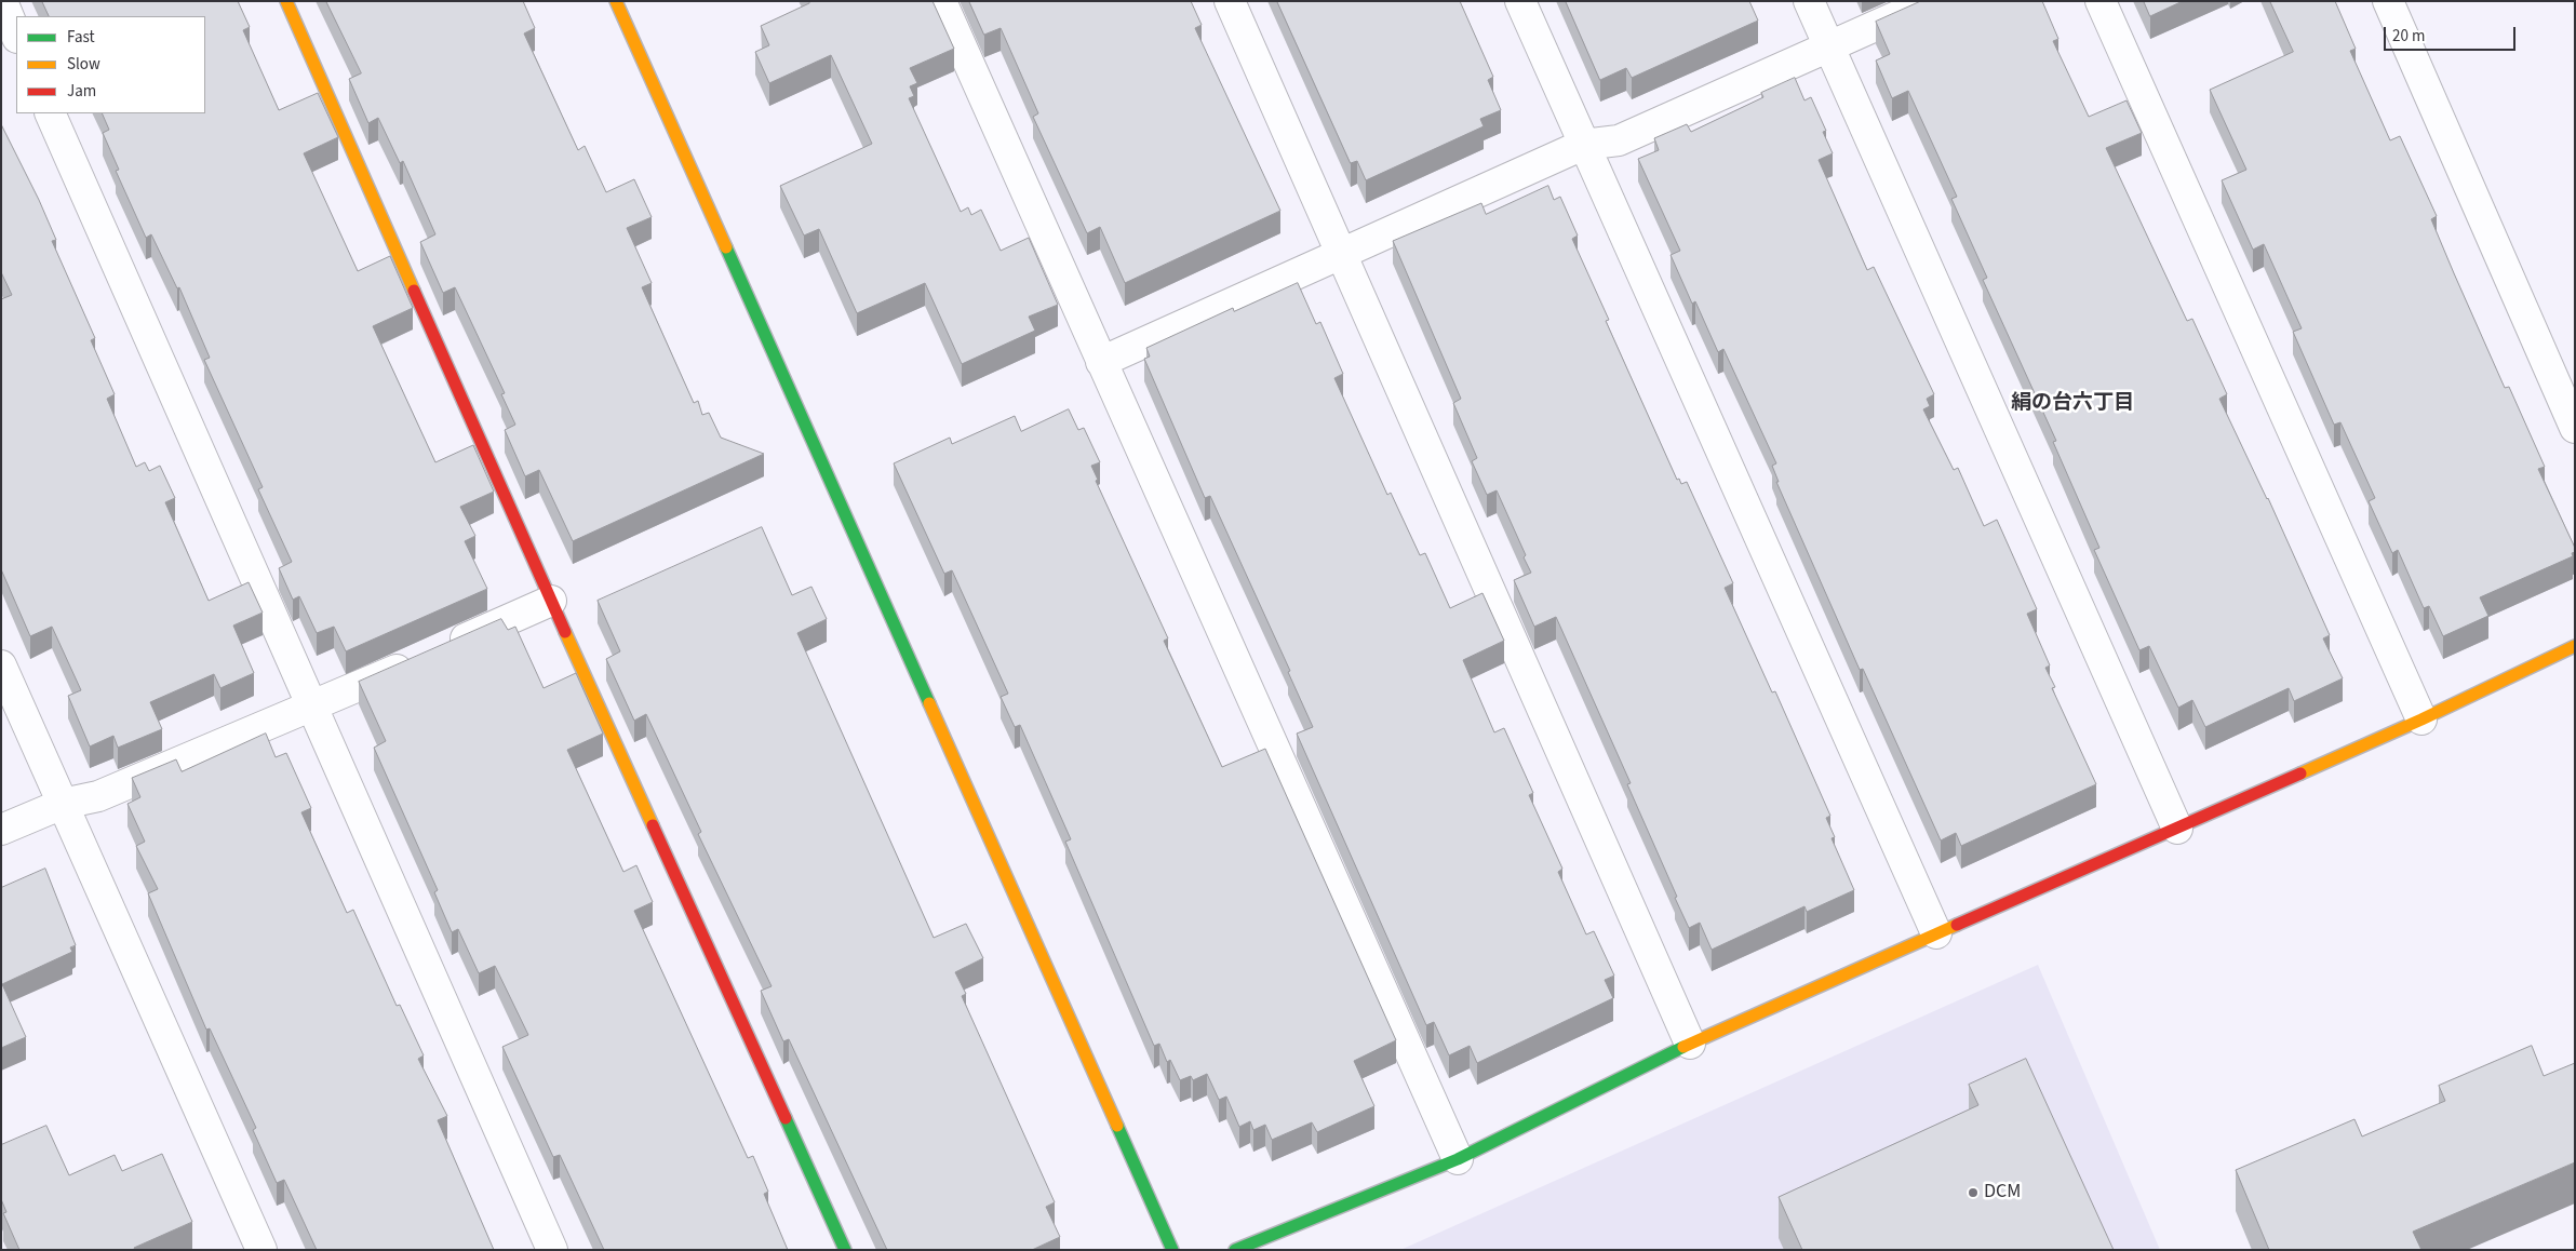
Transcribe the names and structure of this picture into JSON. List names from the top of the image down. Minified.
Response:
{"districts":["絹の台六丁目"],"places":["DCM"],"legend":["Fast","Slow","Jam"],"scale_bar":"20 m"}
